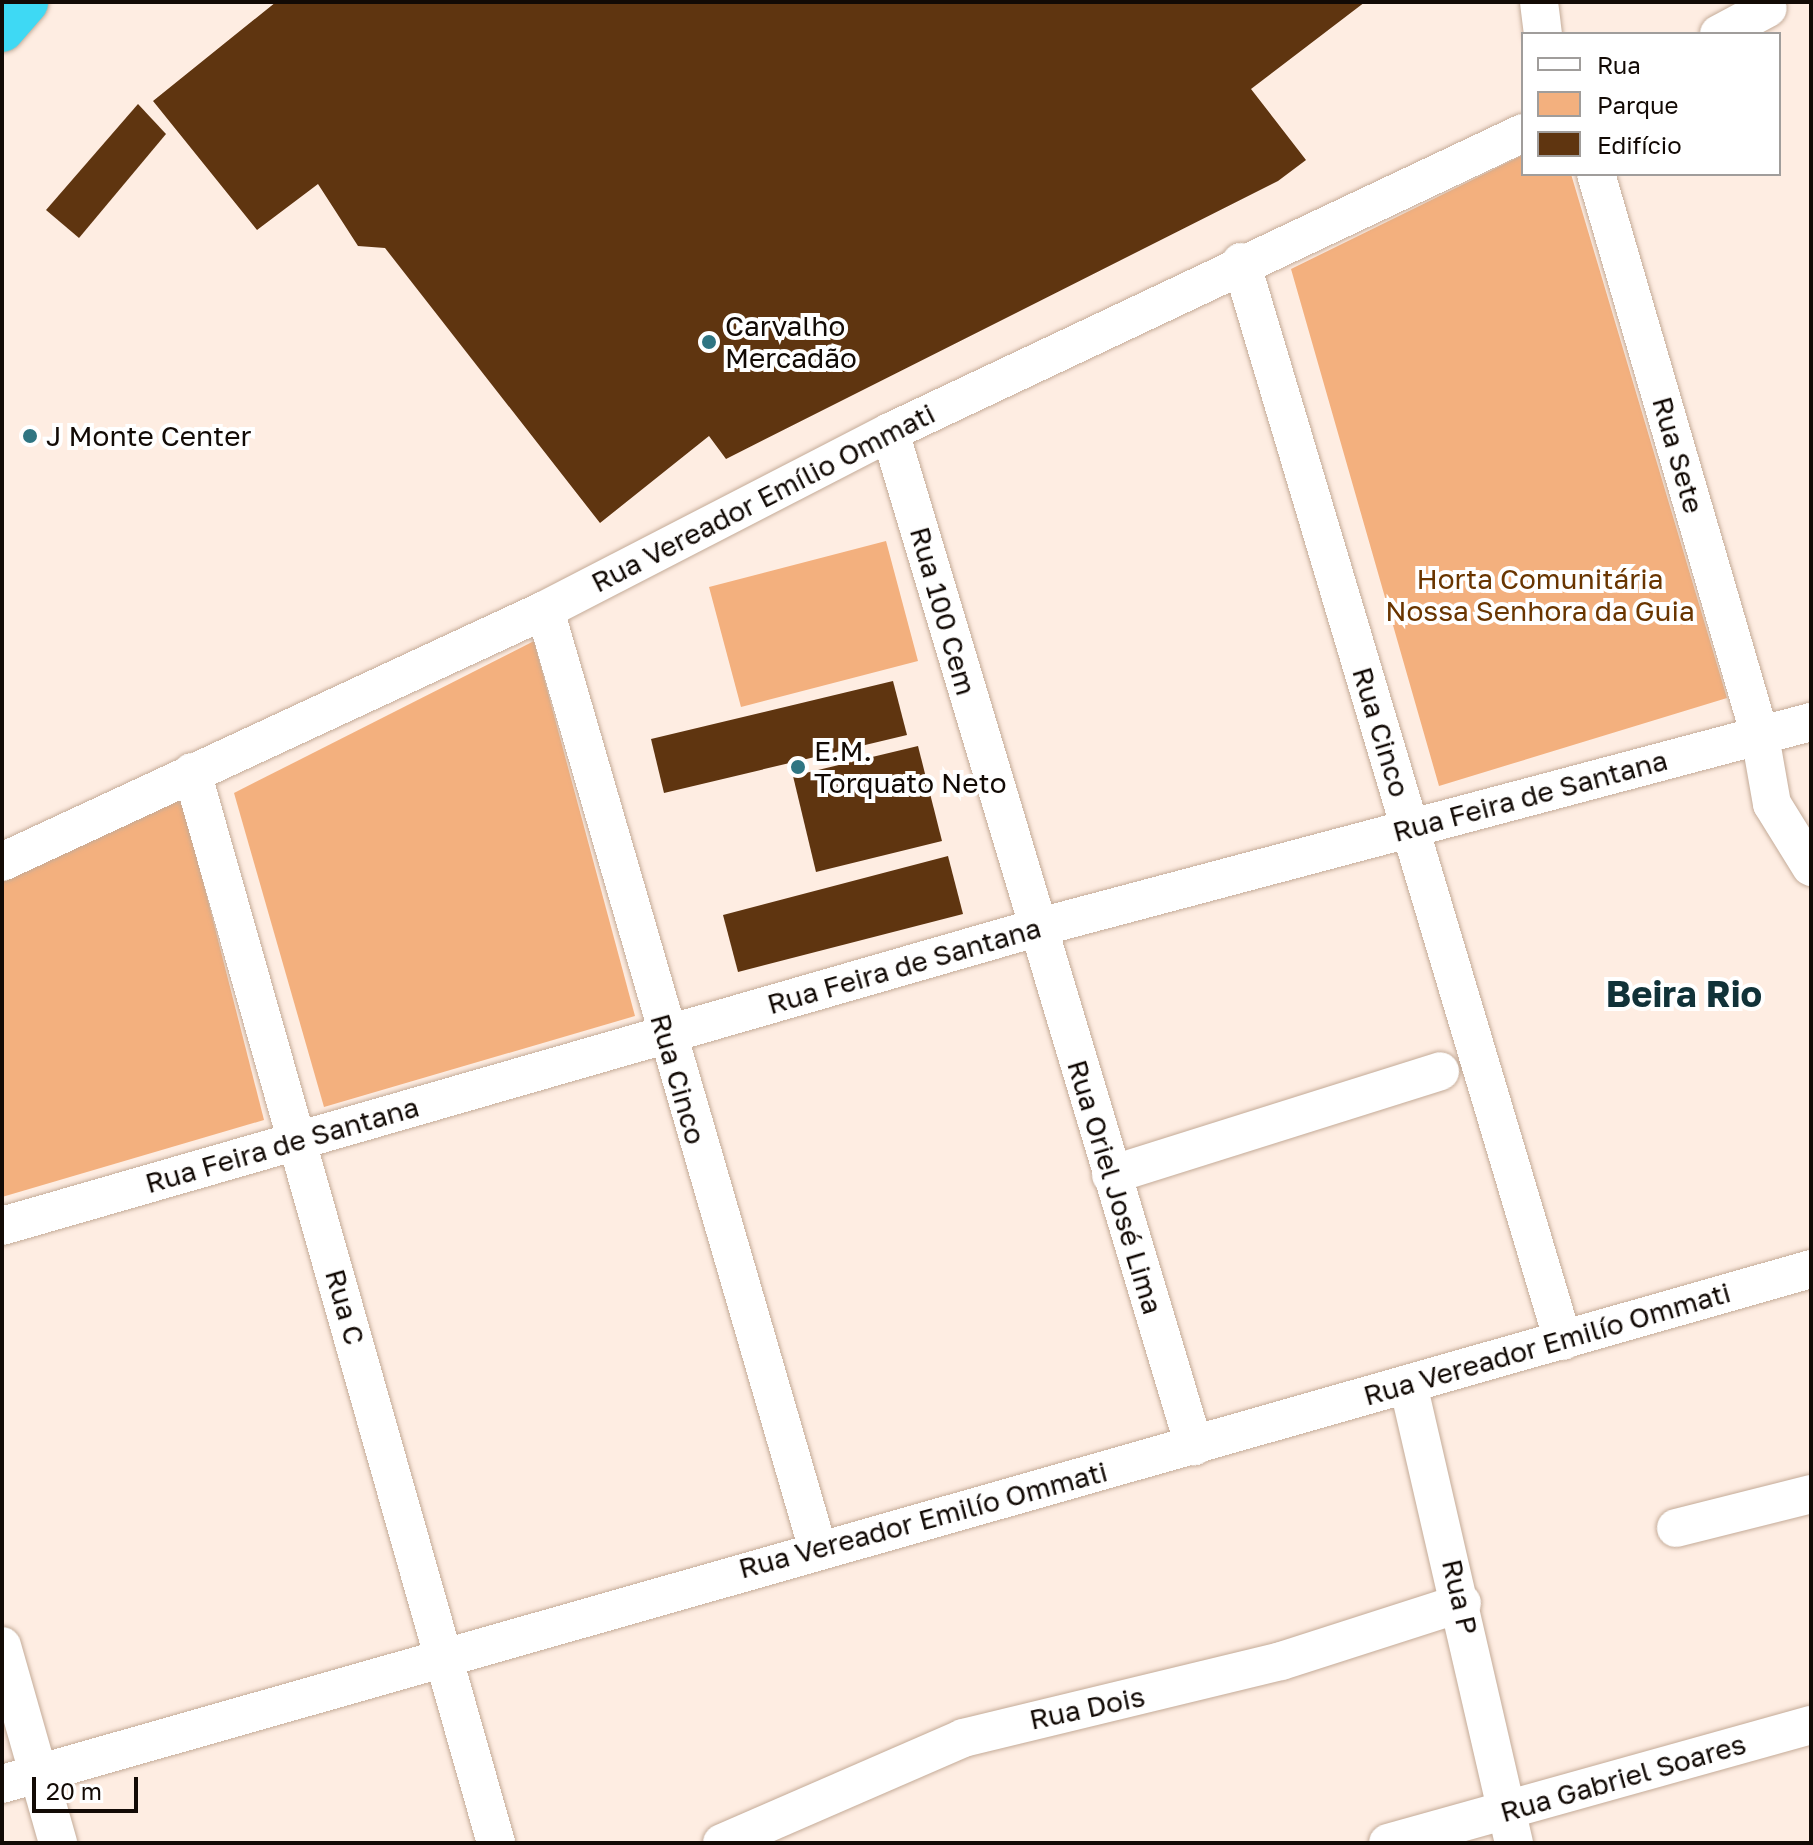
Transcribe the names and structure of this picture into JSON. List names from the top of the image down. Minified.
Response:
{"streets":{"street":["Rua Sete","Rua Vereador Emílio Ommati","Rua 100 Cem","Rua Cinco","Rua Feira de Santana","Rua Oriel José Lima","Rua C","Rua Vereador Emilío Ommati","Rua P","Rua Dois","Rua Gabriel Soares"]},"crossings":[["Rua Sete","Rua Feira de Santana"],["Rua Vereador Emílio Ommati","Rua 100 Cem"],["Rua Vereador Emílio Ommati","Rua Cinco"],["Rua Vereador Emílio Ommati","Rua C"],["Rua 100 Cem","Rua Feira de Santana"],["Rua 100 Cem","Rua Oriel José Lima"],["Rua Cinco","Rua Feira de Santana"],["Rua Cinco","Rua Vereador Emilío Ommati"],["Rua Feira de Santana","Rua Oriel José Lima"],["Rua Feira de Santana","Rua C"],["Rua Oriel José Lima","Rua Vereador Emilío Ommati"],["Rua C","Rua Vereador Emilío Ommati"],["Rua Vereador Emilío Ommati","Rua P"],["Rua P","Rua Dois"],["Rua P","Rua Gabriel Soares"]],"districts":["Beira Rio"],"parks":["Horta Comunitária Nossa Senhora da Guia"],"places":["Carvalho Mercadão","J Monte Center","E.M. Torquato Neto"],"legend":["Rua","Parque","Edifício"],"scale_bar":"20 m"}
